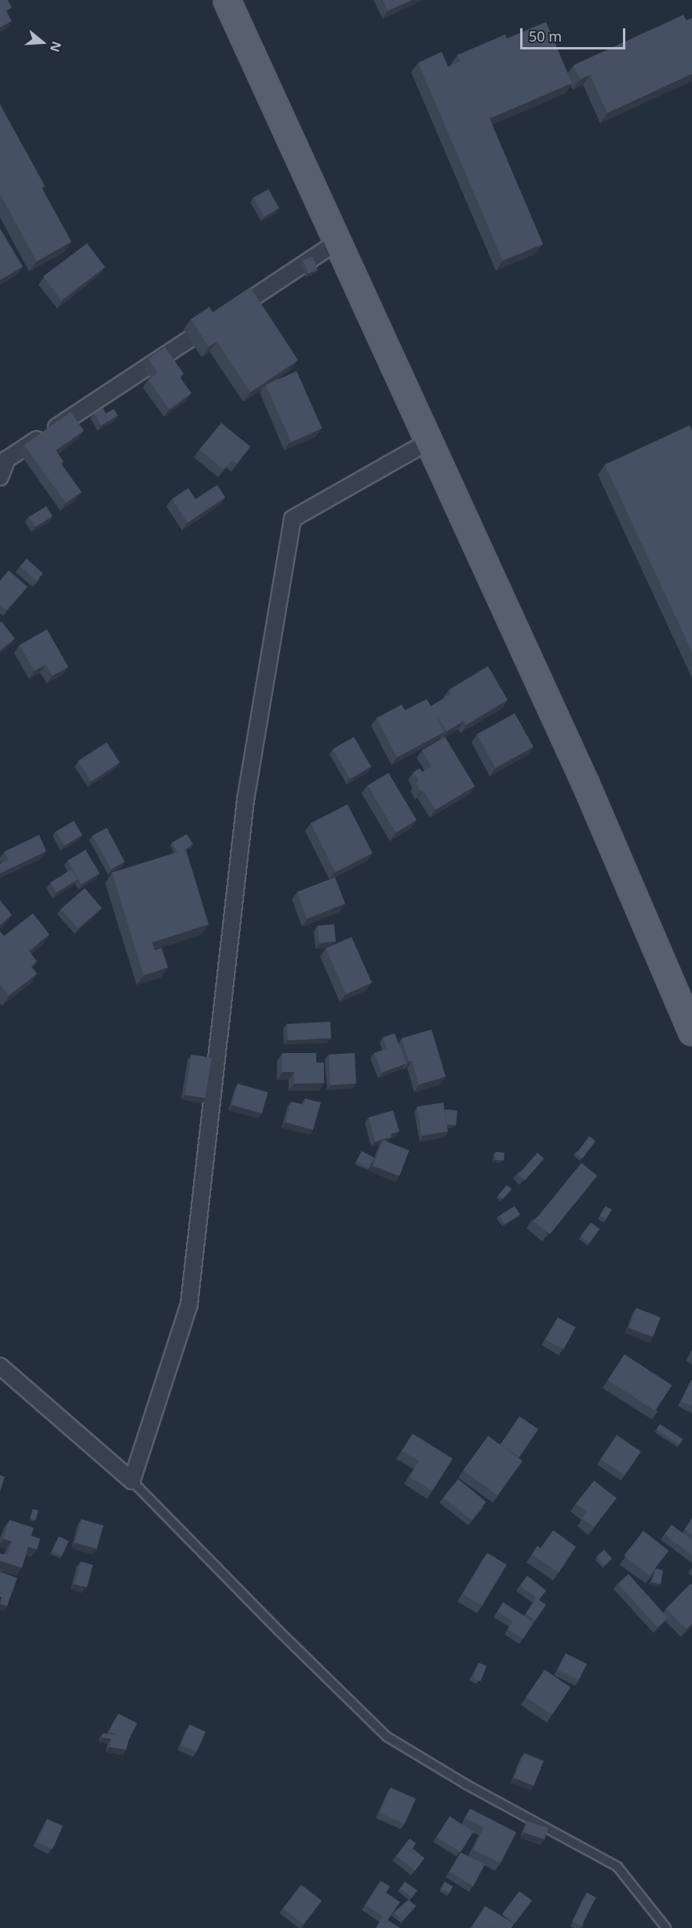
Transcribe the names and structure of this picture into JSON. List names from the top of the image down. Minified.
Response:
{"scale_bar":"50 m","north":"right"}
